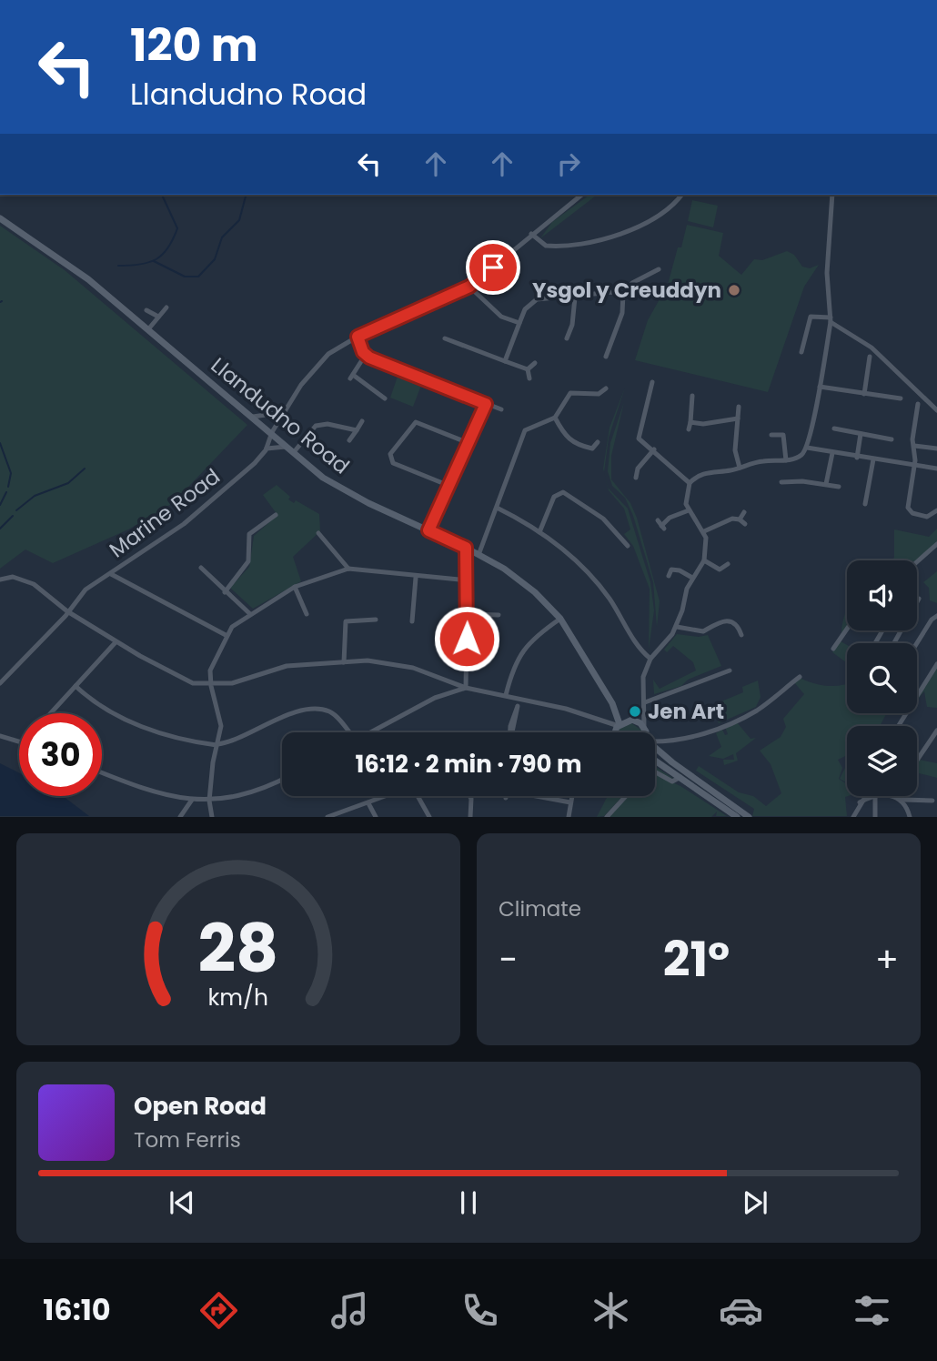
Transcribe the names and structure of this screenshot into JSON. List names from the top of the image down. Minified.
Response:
{"streets":{"main road":["Llandudno Road"],"street":["Marine Road"]},"crossings":[["Llandudno Road","Marine Road"]],"places":["Ysgol y Creuddyn","Jen Art"],"page":{"turn":["120 m","Llandudno Road"],"limit":"30","trip":"16:12 · 2 min · 790 m","tile":"Climate","heat":["−","21°","+"],"song":["Open Road","Tom Ferris"],"tabs":"16:10","gauge":["28","km/h"]}}
